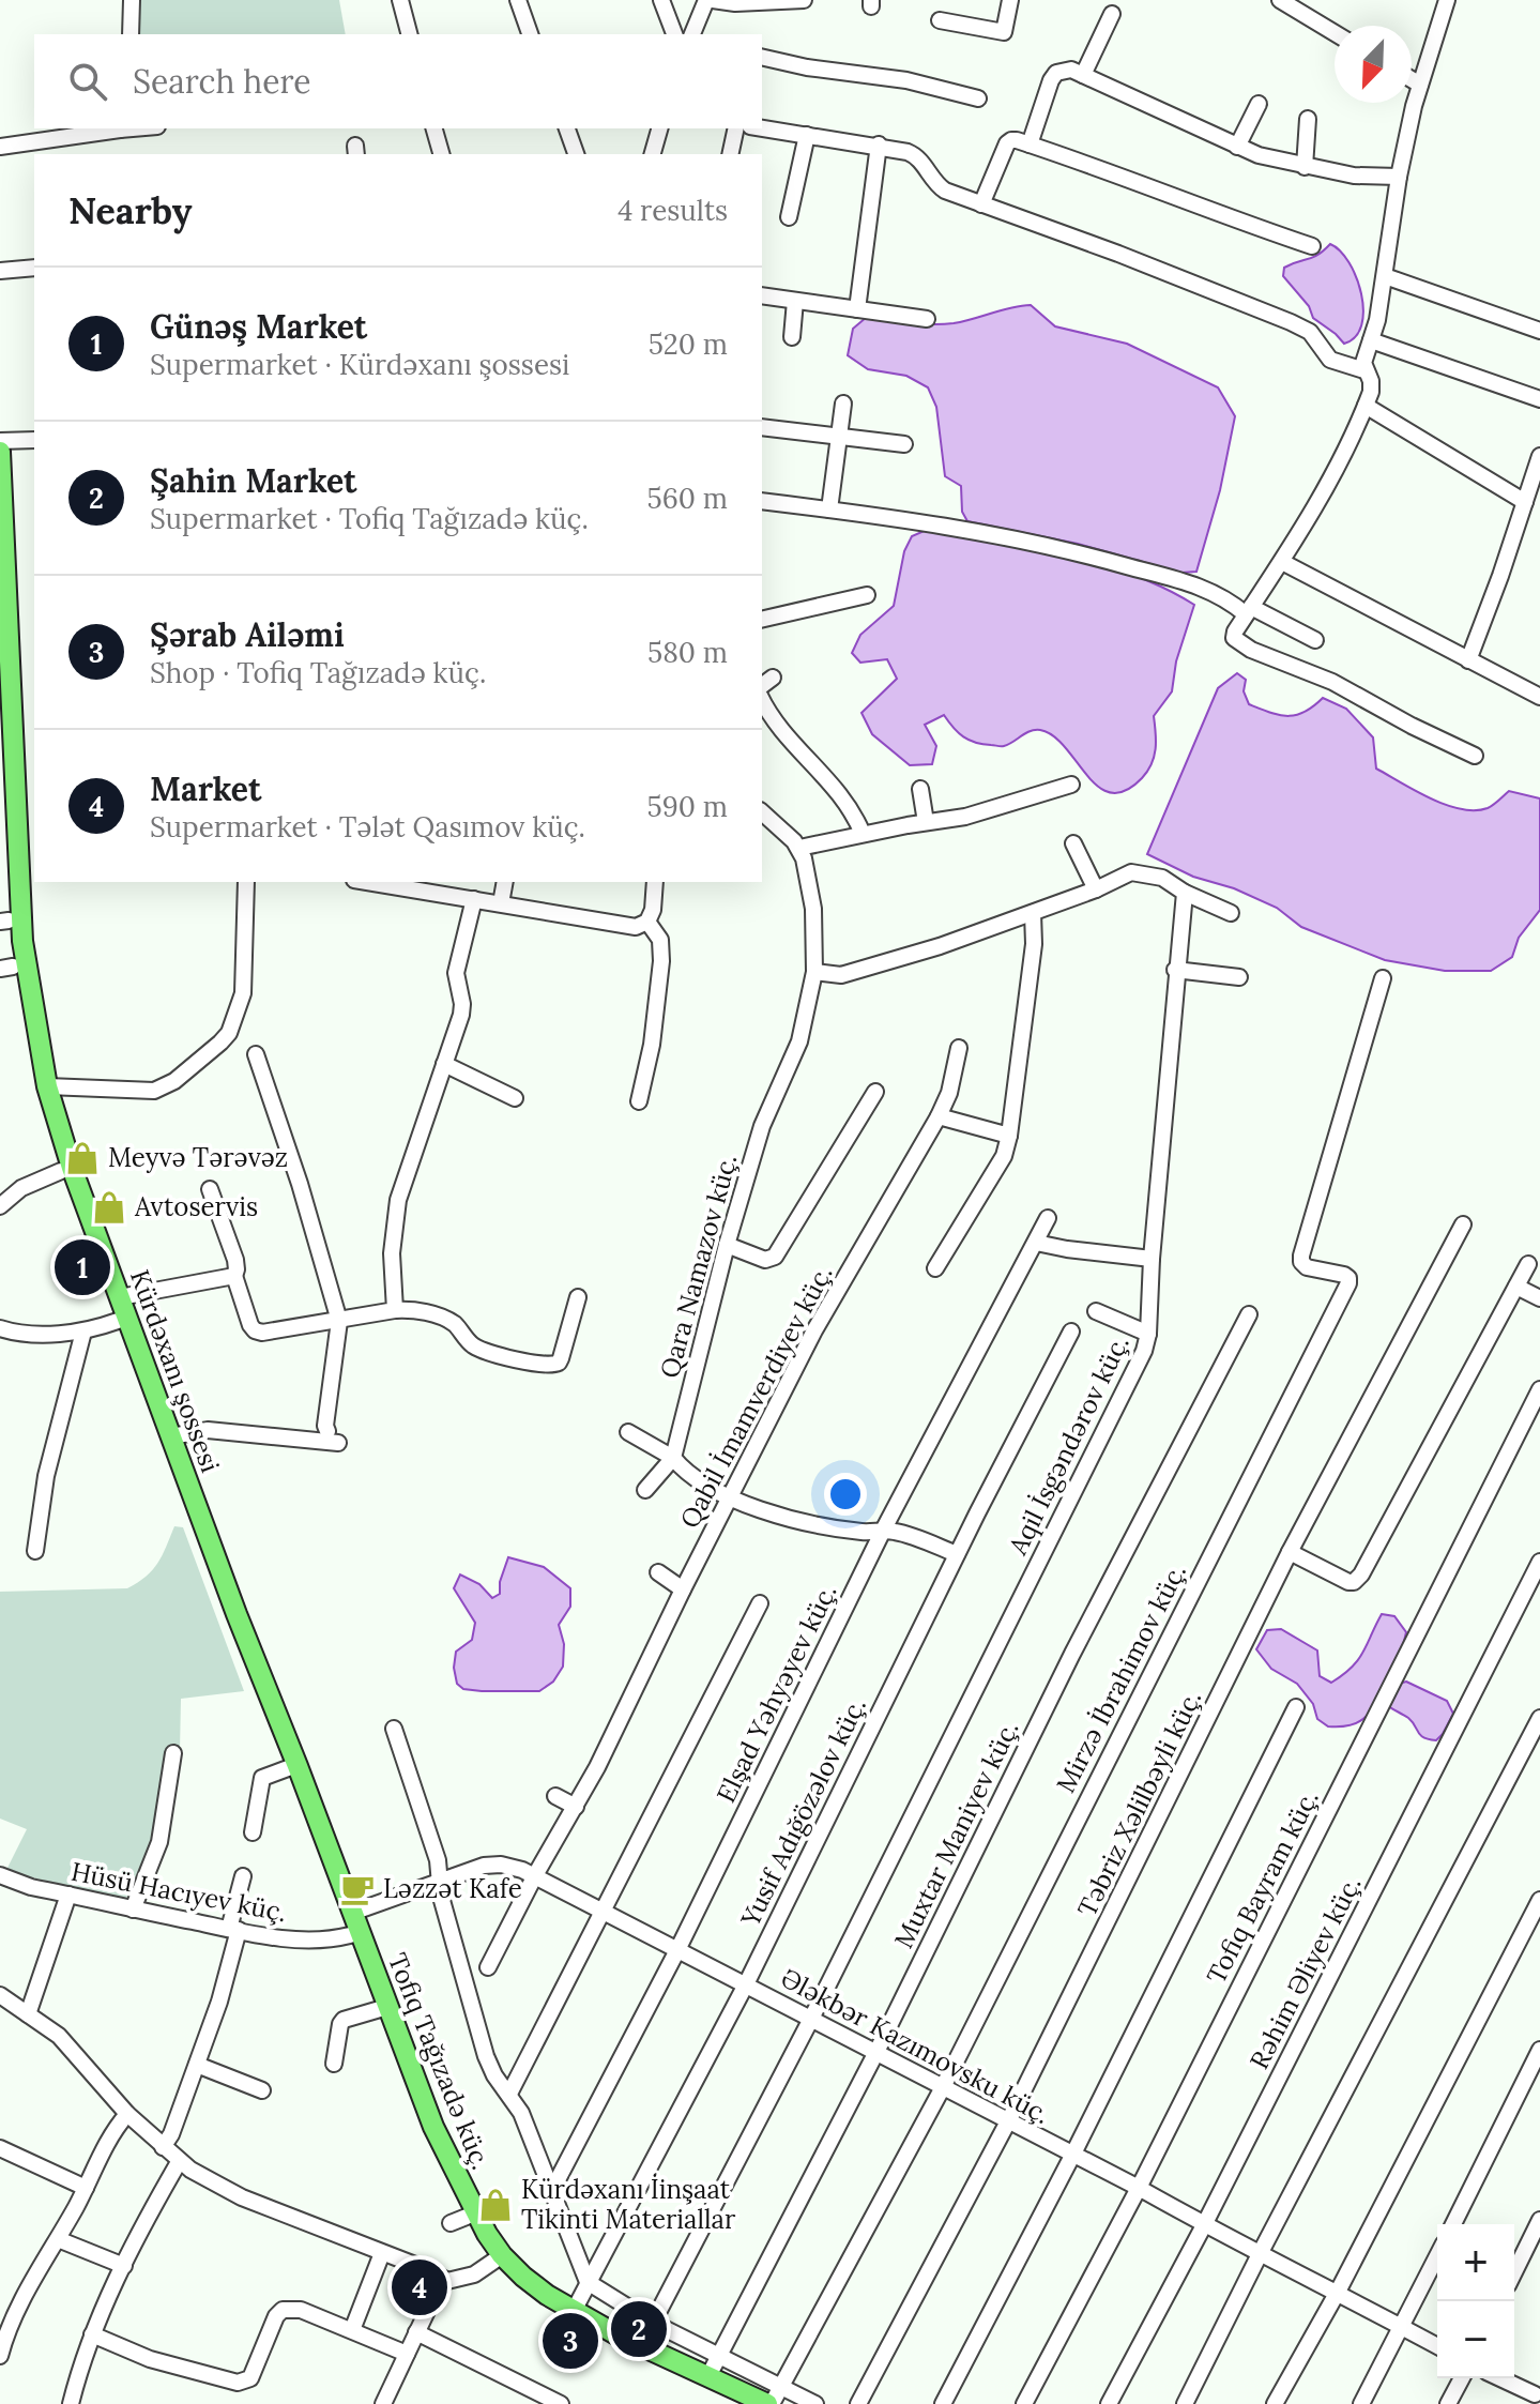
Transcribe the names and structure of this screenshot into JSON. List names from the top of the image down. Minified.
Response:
{"streets":{"main road":["Kürdəxanı şossesi","Tofiq Tağızadə küç."],"street":["Qara Namazov küç.","Qabil İmamverdiyev küç.","Aqil İsgəndərov küç.","Mirzə İbrahimov küç.","Elşad Yəhyəyev küç.","Təbriz Xəlilbəyli küç.","Yusif Adığözəlov küç.","Muxtar Maniyev küç.","Tofiq Bayram küç.","Hüsü Hacıyev küç.","Rəhim Əliyev küç.","Ələkbər Kazımovsku küç."]},"crossings":[["Kürdəxanı şossesi","Hüsü Hacıyev küç."],["Kürdəxanı şossesi","Ələkbər Kazımovsku küç."],["Kürdəxanı şossesi","Tofiq Tağızadə küç."],["Qabil İmamverdiyev küç.","Ələkbər Kazımovsku küç."],["Aqil İsgəndərov küç.","Ələkbər Kazımovsku küç."],["Mirzə İbrahimov küç.","Ələkbər Kazımovsku küç."],["Mirzə İbrahimov küç.","Tofiq Tağızadə küç."],["Elşad Yəhyəyev küç.","Ələkbər Kazımovsku küç."],["Təbriz Xəlilbəyli küç.","Ələkbər Kazımovsku küç."],["Yusif Adığözəlov küç.","Ələkbər Kazımovsku küç."],["Yusif Adığözəlov küç.","Tofiq Tağızadə küç."],["Muxtar Maniyev küç.","Ələkbər Kazımovsku küç."],["Muxtar Maniyev küç.","Tofiq Tağızadə küç."],["Tofiq Bayram küç.","Ələkbər Kazımovsku küç."],["Hüsü Hacıyev küç.","Ələkbər Kazımovsku küç."],["Hüsü Hacıyev küç.","Tofiq Tağızadə küç."],["Rəhim Əliyev küç.","Ələkbər Kazımovsku küç."],["Ələkbər Kazımovsku küç.","Tofiq Tağızadə küç."]],"places":{"shop":["Meyvə Tərəvəz","Avtoservis","Kürdəxanı İinşaat Tikinti Materiallar"],"cafe":["Ləzzət Kafe"]},"north":"bottom left","page":{"search":"Search here","heading":["Nearby","4 results"],"list":[{"mark":"1","name":"Günəş Market","note":"Supermarket · Kürdəxanı şossesi","value":"520 m"},{"mark":"2","name":"Şahin Market","note":"Supermarket · Tofiq Tağızadə küç.","value":"560 m"},{"mark":"3","name":"Şərab Ailəmi","note":"Shop · Tofiq Tağızadə küç.","value":"580 m"},{"mark":"4","name":"Market","note":"Supermarket · Tələt Qasımov küç.","value":"590 m"}],"pins":["1","4","2","3"],"map_buttons":["+","−"]}}
